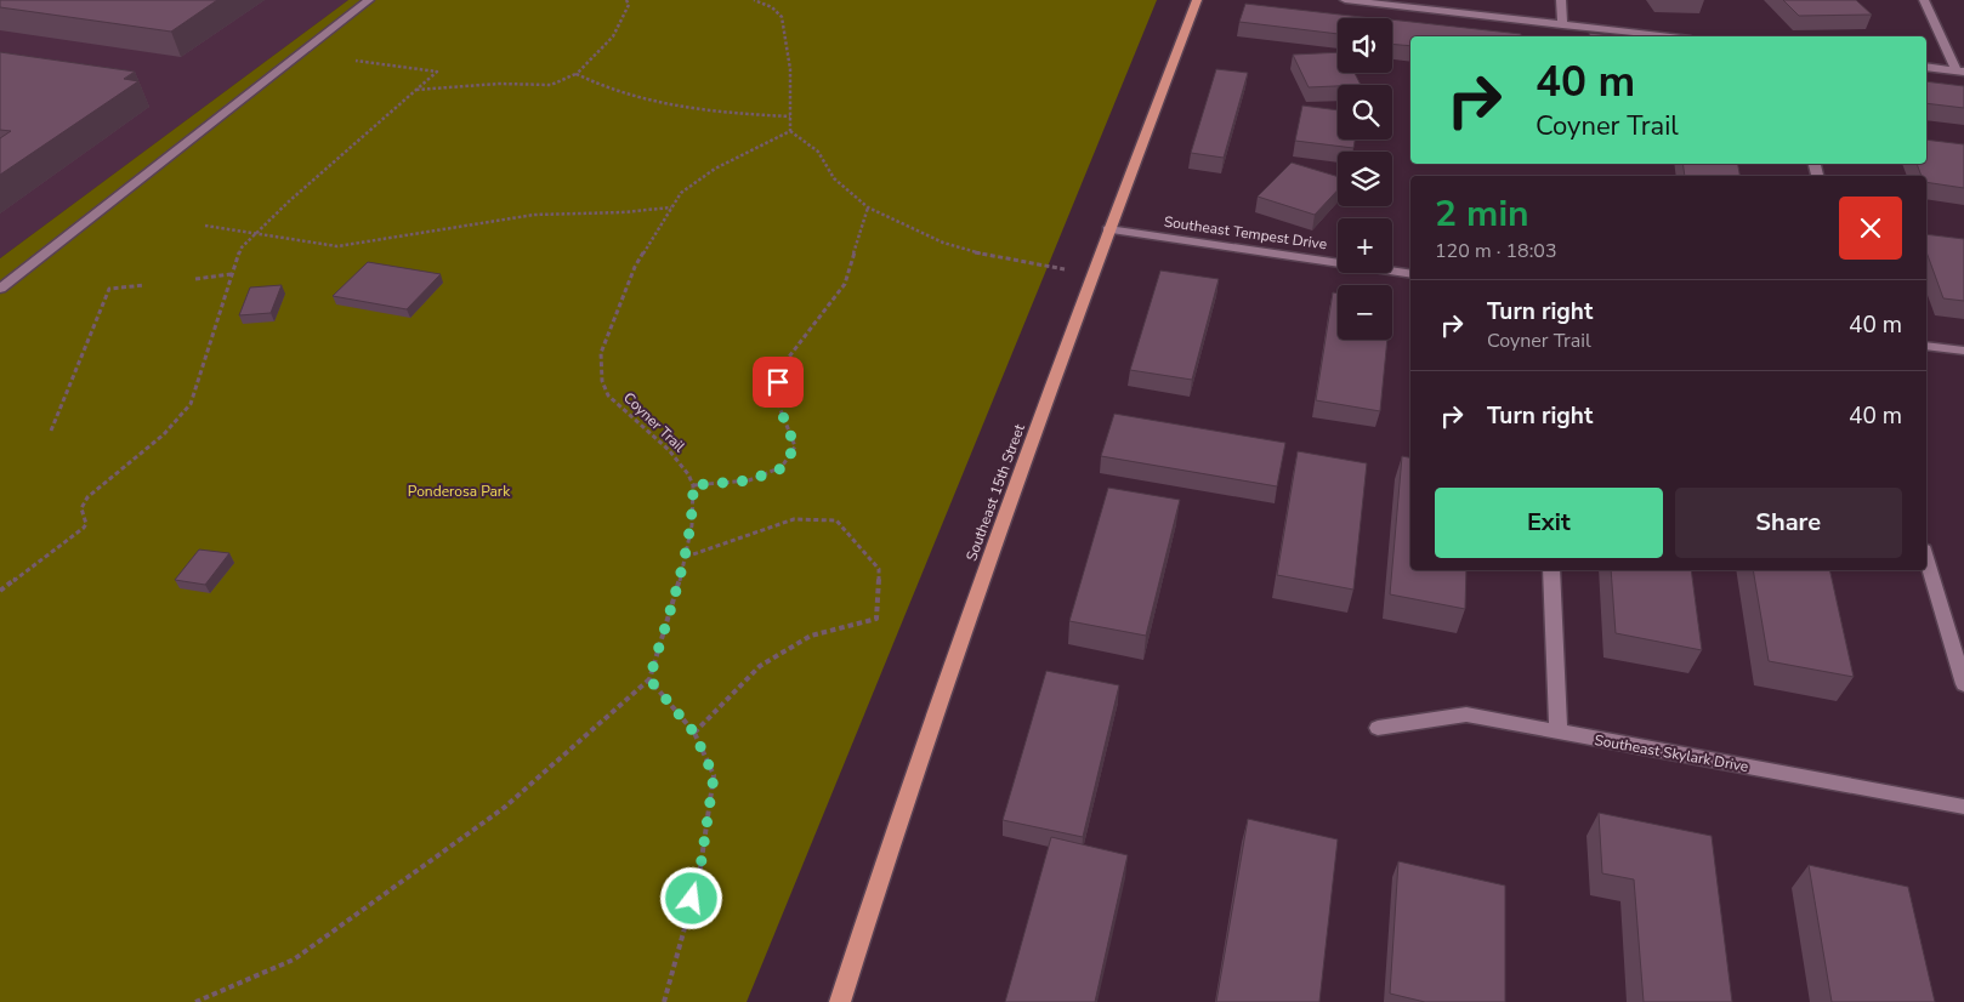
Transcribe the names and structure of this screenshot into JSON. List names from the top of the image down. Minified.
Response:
{"streets":{"main road":["Southeast 15th Street"],"street":["Southeast Tempest Drive","Southeast Skylark Drive"],"path":["Coyner Trail"]},"crossings":[["Southeast Tempest Drive","Southeast 15th Street"]],"parks":["Ponderosa Park"],"page":{"map_buttons":["+","−"],"turn":["40 m","Coyner Trail"],"heading":["2 min","120 m · 18:03"],"list":[{"name":"Turn right","note":"Coyner Trail","value":"40 m"},{"name":"Turn right","value":"40 m"}],"buttons":["Exit","Share"]}}
